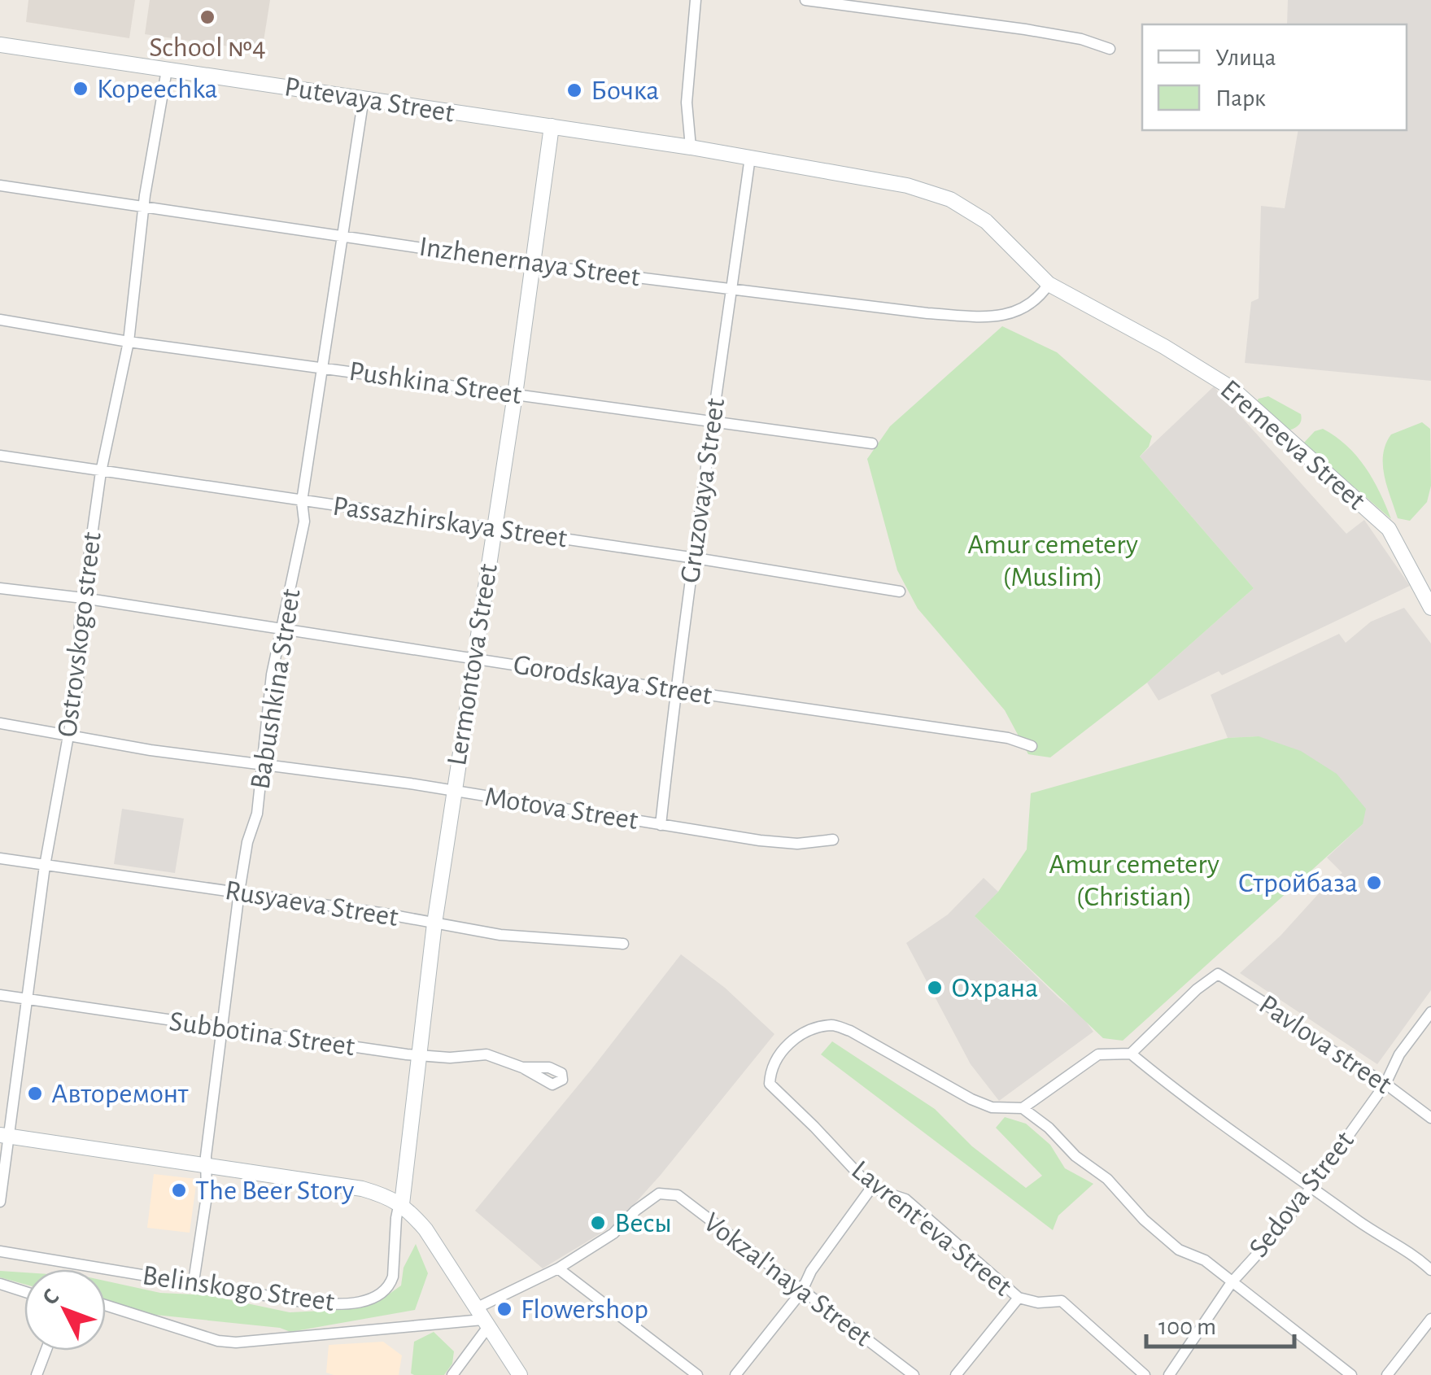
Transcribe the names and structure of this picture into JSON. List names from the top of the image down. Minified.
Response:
{"streets":{"street":["Putevaya Street","Inzhenernaya Street","Pushkina Street","Eremeeva Street","Gruzovaya Street","Passazhirskaya Street","Ostrovskogo street","Lermontova Street","Gorodskaya Street","Babushkina Street","Motova Street","Rusyaeva Street","Subbotina Street","Pavlova street","Sedova Street","Lavrent'eva Street","Vokzal'naya Street","Belinskogo Street"]},"crossings":[["Putevaya Street","Inzhenernaya Street"],["Putevaya Street","Eremeeva Street"],["Putevaya Street","Gruzovaya Street"],["Putevaya Street","Ostrovskogo street"],["Putevaya Street","Lermontova Street"],["Putevaya Street","Babushkina Street"],["Inzhenernaya Street","Eremeeva Street"],["Inzhenernaya Street","Gruzovaya Street"],["Inzhenernaya Street","Ostrovskogo street"],["Inzhenernaya Street","Lermontova Street"],["Inzhenernaya Street","Babushkina Street"],["Pushkina Street","Gruzovaya Street"],["Pushkina Street","Ostrovskogo street"],["Pushkina Street","Lermontova Street"],["Pushkina Street","Babushkina Street"],["Gruzovaya Street","Passazhirskaya Street"],["Gruzovaya Street","Gorodskaya Street"],["Gruzovaya Street","Motova Street"],["Passazhirskaya Street","Ostrovskogo street"],["Passazhirskaya Street","Lermontova Street"],["Passazhirskaya Street","Babushkina Street"],["Ostrovskogo street","Gorodskaya Street"],["Ostrovskogo street","Motova Street"],["Ostrovskogo street","Rusyaeva Street"],["Ostrovskogo street","Subbotina Street"],["Lermontova Street","Gorodskaya Street"],["Lermontova Street","Motova Street"],["Lermontova Street","Rusyaeva Street"],["Lermontova Street","Subbotina Street"],["Lermontova Street","Belinskogo Street"],["Gorodskaya Street","Babushkina Street"],["Babushkina Street","Motova Street"],["Babushkina Street","Rusyaeva Street"],["Babushkina Street","Subbotina Street"],["Babushkina Street","Belinskogo Street"],["Pavlova street","Sedova Street"]],"parks":["Amur cemetery (Muslim)","Amur cemetery (Christian)"],"places":["School №4","Kopeechka","Бочка","Стройбаза","Охрана","Авторемонт","The Beer Story","Весы","Flowershop"],"legend":["Улица","Парк"],"scale_bar":"100 m","north":"top left"}
